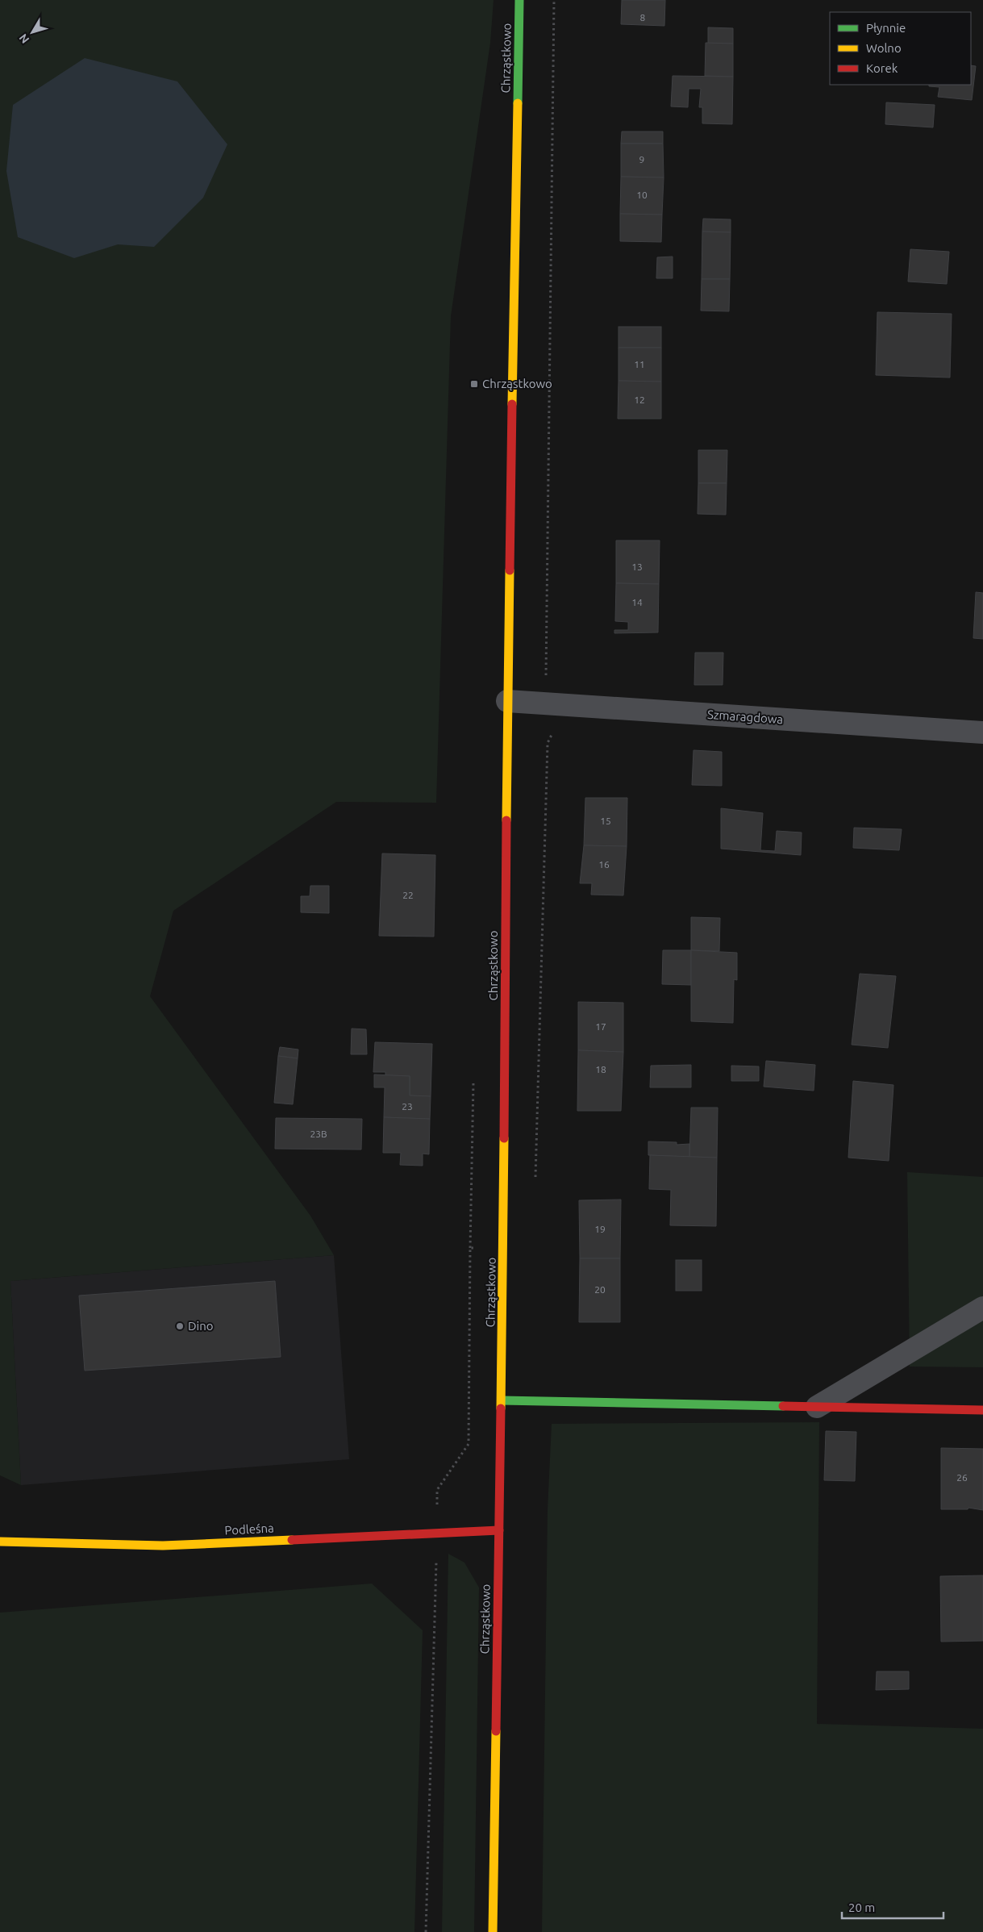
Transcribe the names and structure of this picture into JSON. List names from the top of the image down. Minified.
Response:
{"streets":{"street":["Chrząstkowo","Szmaragdowa","Podleśna"]},"crossings":[["Chrząstkowo","Szmaragdowa"],["Chrząstkowo","Podleśna"]],"places":{"transit":["Chrząstkowo"],"other":["Dino"]},"house_numbers":["8","9","10","11","12","13","14","15","16","22","17","18","23","23B","19","20","26"],"legend":["Płynnie","Wolno","Korek"],"scale_bar":"20 m","north":"bottom left"}
